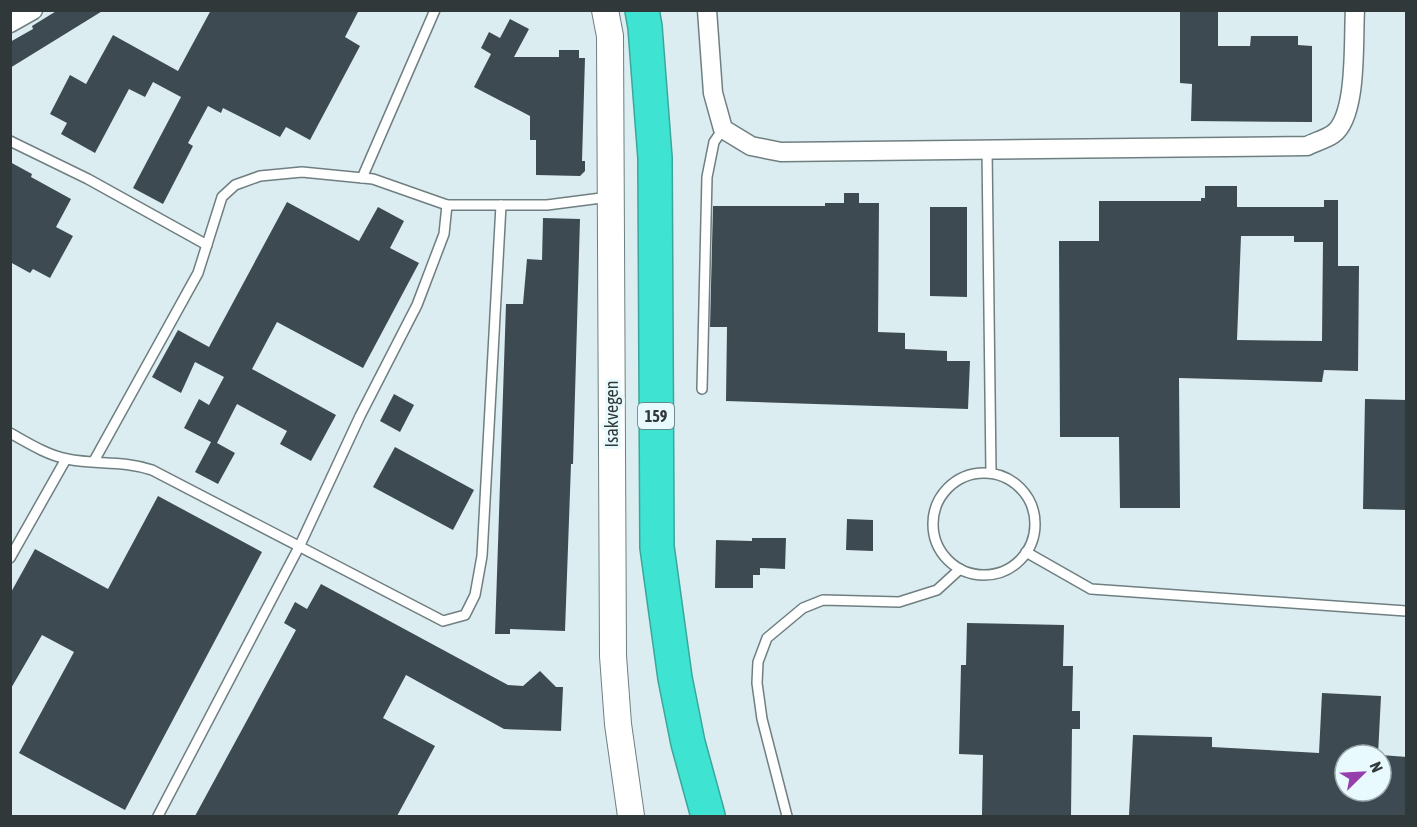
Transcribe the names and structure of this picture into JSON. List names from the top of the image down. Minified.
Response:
{"streets":{"highway":["159"],"street":["Isakvegen"]},"north":"top right"}
